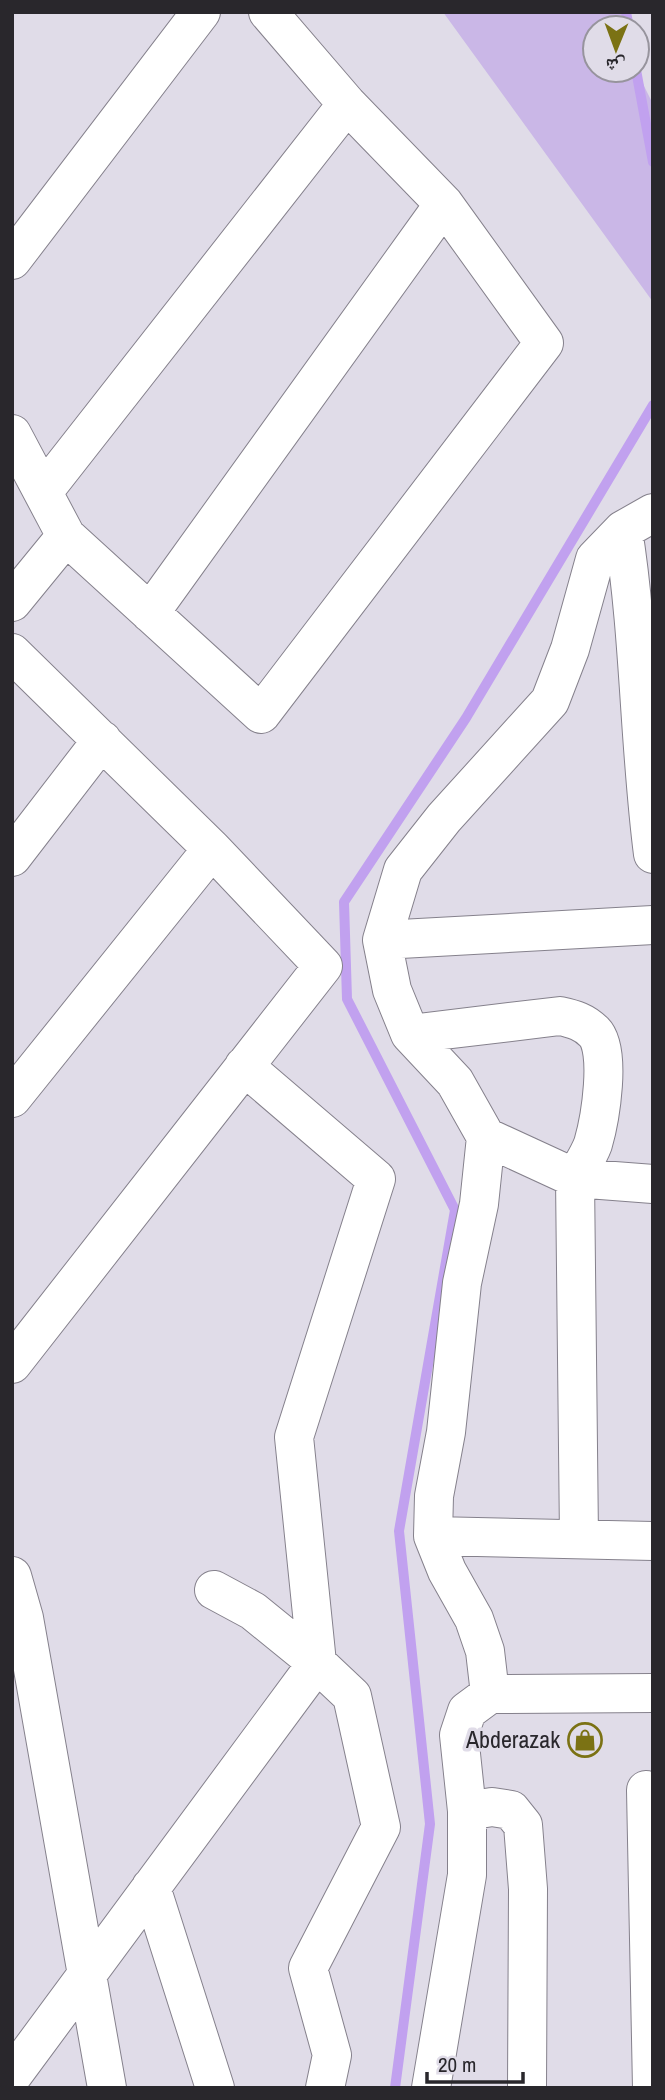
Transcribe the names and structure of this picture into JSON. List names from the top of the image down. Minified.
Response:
{"places":{"shop":["Abderazak"]},"scale_bar":"20 m","north":"bottom"}
